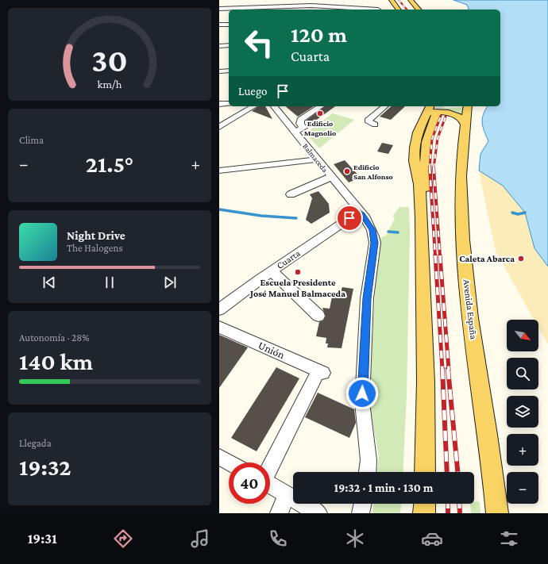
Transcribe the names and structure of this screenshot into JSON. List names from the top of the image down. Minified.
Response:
{"streets":{"main road":["Avenida España"],"street":["Balmaceda","Cuarta","Unión"]},"crossings":[["Balmaceda","Cuarta"]],"places":["Edificio Magnolio","Edificio San Alfonso","Caleta Abarca","Escuela Presidente José Manuel Balmaceda"],"north":"bottom right","page":{"turn":["120 m","Cuarta"],"then":"Luego","tile":["Clima",["Autonomía · 28%","140 km"],["Llegada","19:32"]],"heat":["−","21.5°","+"],"song":["Night Drive","The Halogens"],"map_buttons":["+","−"],"limit":"40","trip":"19:32 · 1 min · 130 m","tabs":"19:31","gauge":["30","km/h"]}}
